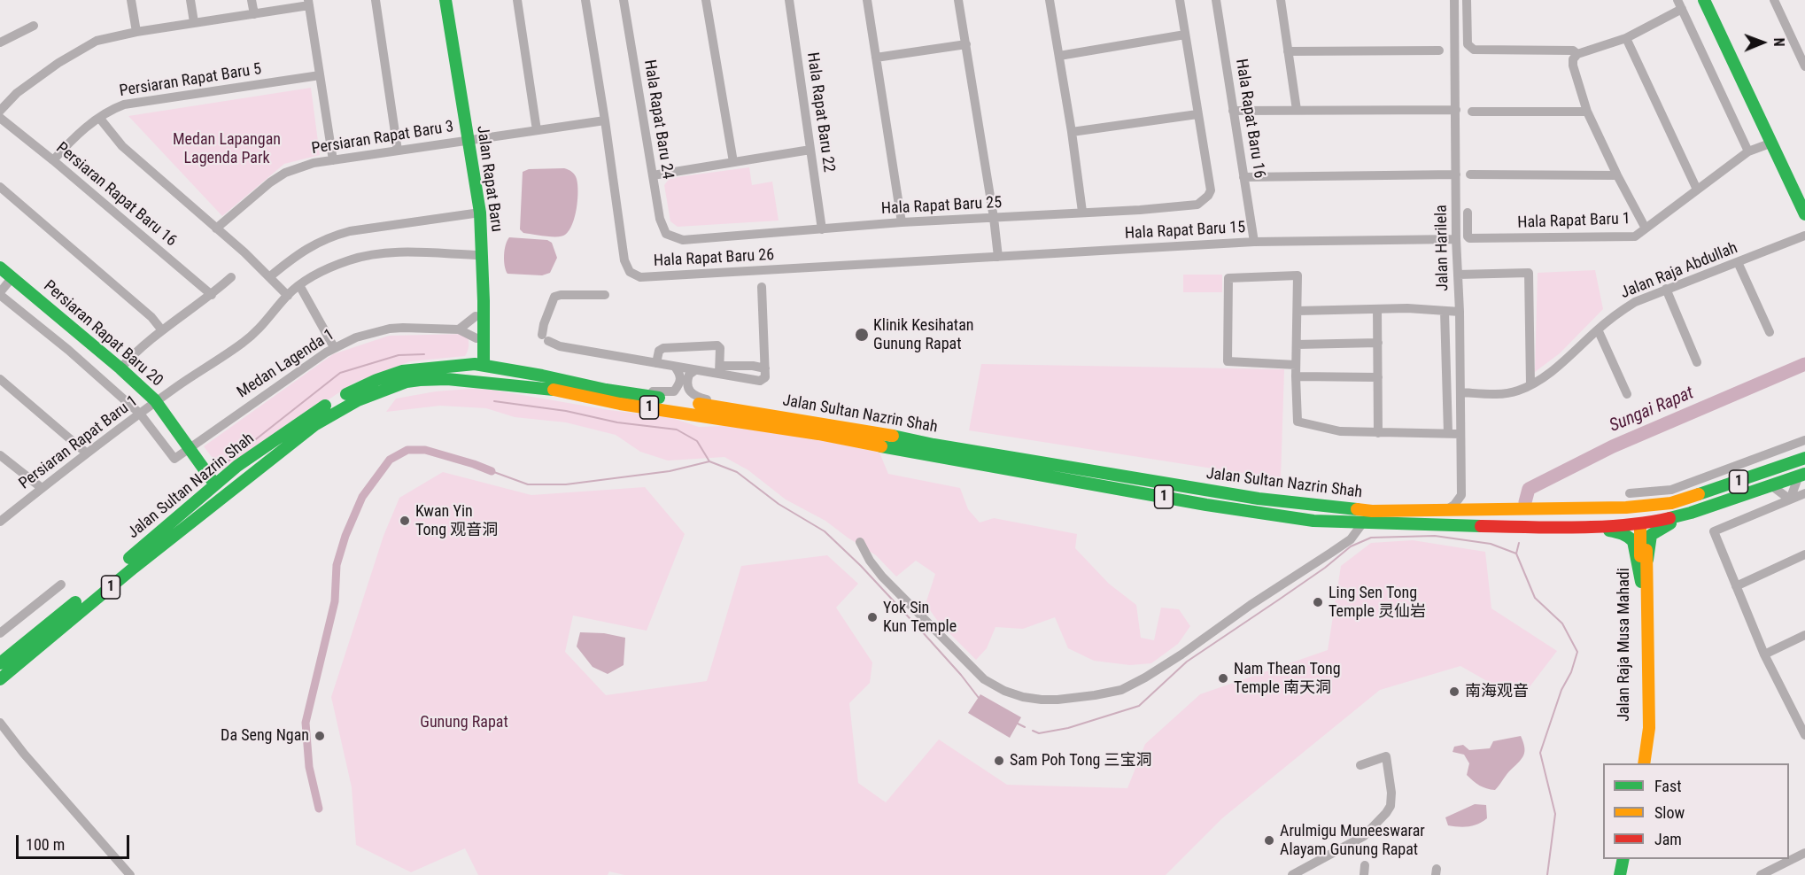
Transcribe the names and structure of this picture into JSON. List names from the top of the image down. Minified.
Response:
{"streets":{"main road":["Jalan Rapat Baru","Persiaran Rapat Baru 20","1","Jalan Sultan Nazrin Shah","Jalan Raja Musa Mahadi"],"street":["Persiaran Rapat Baru 5","Hala Rapat Baru 22","Hala Rapat Baru 16","Hala Rapat Baru 24","Persiaran Rapat Baru 3","Persiaran Rapat Baru 16","Hala Rapat Baru 25","Hala Rapat Baru 1","Hala Rapat Baru 15","Jalan Harilela","Hala Rapat Baru 26","Jalan Raja Abdullah","Medan Lagenda 1","Persiaran Rapat Baru 1"]},"crossings":[["Persiaran Rapat Baru 5","Persiaran Rapat Baru 16"],["Hala Rapat Baru 22","Hala Rapat Baru 25"],["Hala Rapat Baru 16","Hala Rapat Baru 15"],["Hala Rapat Baru 24","Hala Rapat Baru 25"],["Persiaran Rapat Baru 3","Jalan Rapat Baru"],["Persiaran Rapat Baru 3","Hala Rapat Baru 26"],["Jalan Rapat Baru","Jalan Sultan Nazrin Shah"],["Jalan Rapat Baru","Persiaran Rapat Baru 1"],["Hala Rapat Baru 15","Jalan Harilela"],["Hala Rapat Baru 15","Hala Rapat Baru 26"],["Jalan Harilela","Jalan Raja Abdullah"],["Persiaran Rapat Baru 20","Medan Lagenda 1"],["Persiaran Rapat Baru 20","Jalan Sultan Nazrin Shah"],["Persiaran Rapat Baru 20","Persiaran Rapat Baru 1"],["Medan Lagenda 1","Persiaran Rapat Baru 1"],["Jalan Sultan Nazrin Shah","Jalan Raja Musa Mahadi"]],"water":["Sungai Rapat"],"parks":["Medan Lapangan Lagenda Park","Gunung Rapat"],"places":["Klinik Kesihatan Gunung Rapat","Kwan Yin Tong 观音洞","Ling Sen Tong Temple 灵仙岩","Yok Sin Kun Temple","Nam Thean Tong Temple 南天洞","南海观音","Da Seng Ngan","Sam Poh Tong 三宝洞","Arulmigu Muneeswarar Alayam Gunung Rapat"],"legend":["Fast","Slow","Jam"],"scale_bar":"100 m","north":"right"}
